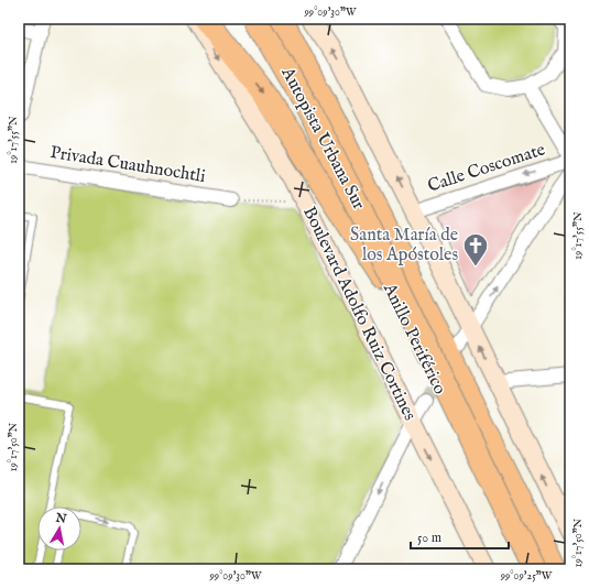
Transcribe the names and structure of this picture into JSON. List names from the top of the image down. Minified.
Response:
{"streets":{"highway":["Autopista Urbana Sur","Anillo Periférico"],"main road":["Boulevard Adolfo Ruiz Cortines"],"street":["Privada Cuauhnochtli","Calle Coscomate"]},"places":{"church":["Santa María de los Apóstoles"]},"scale_bar":"50 m","north":"top","coordinates":["99°09'30\"W","19°17'55\"N","19°17'50\"N","99°09'25\"W"]}
